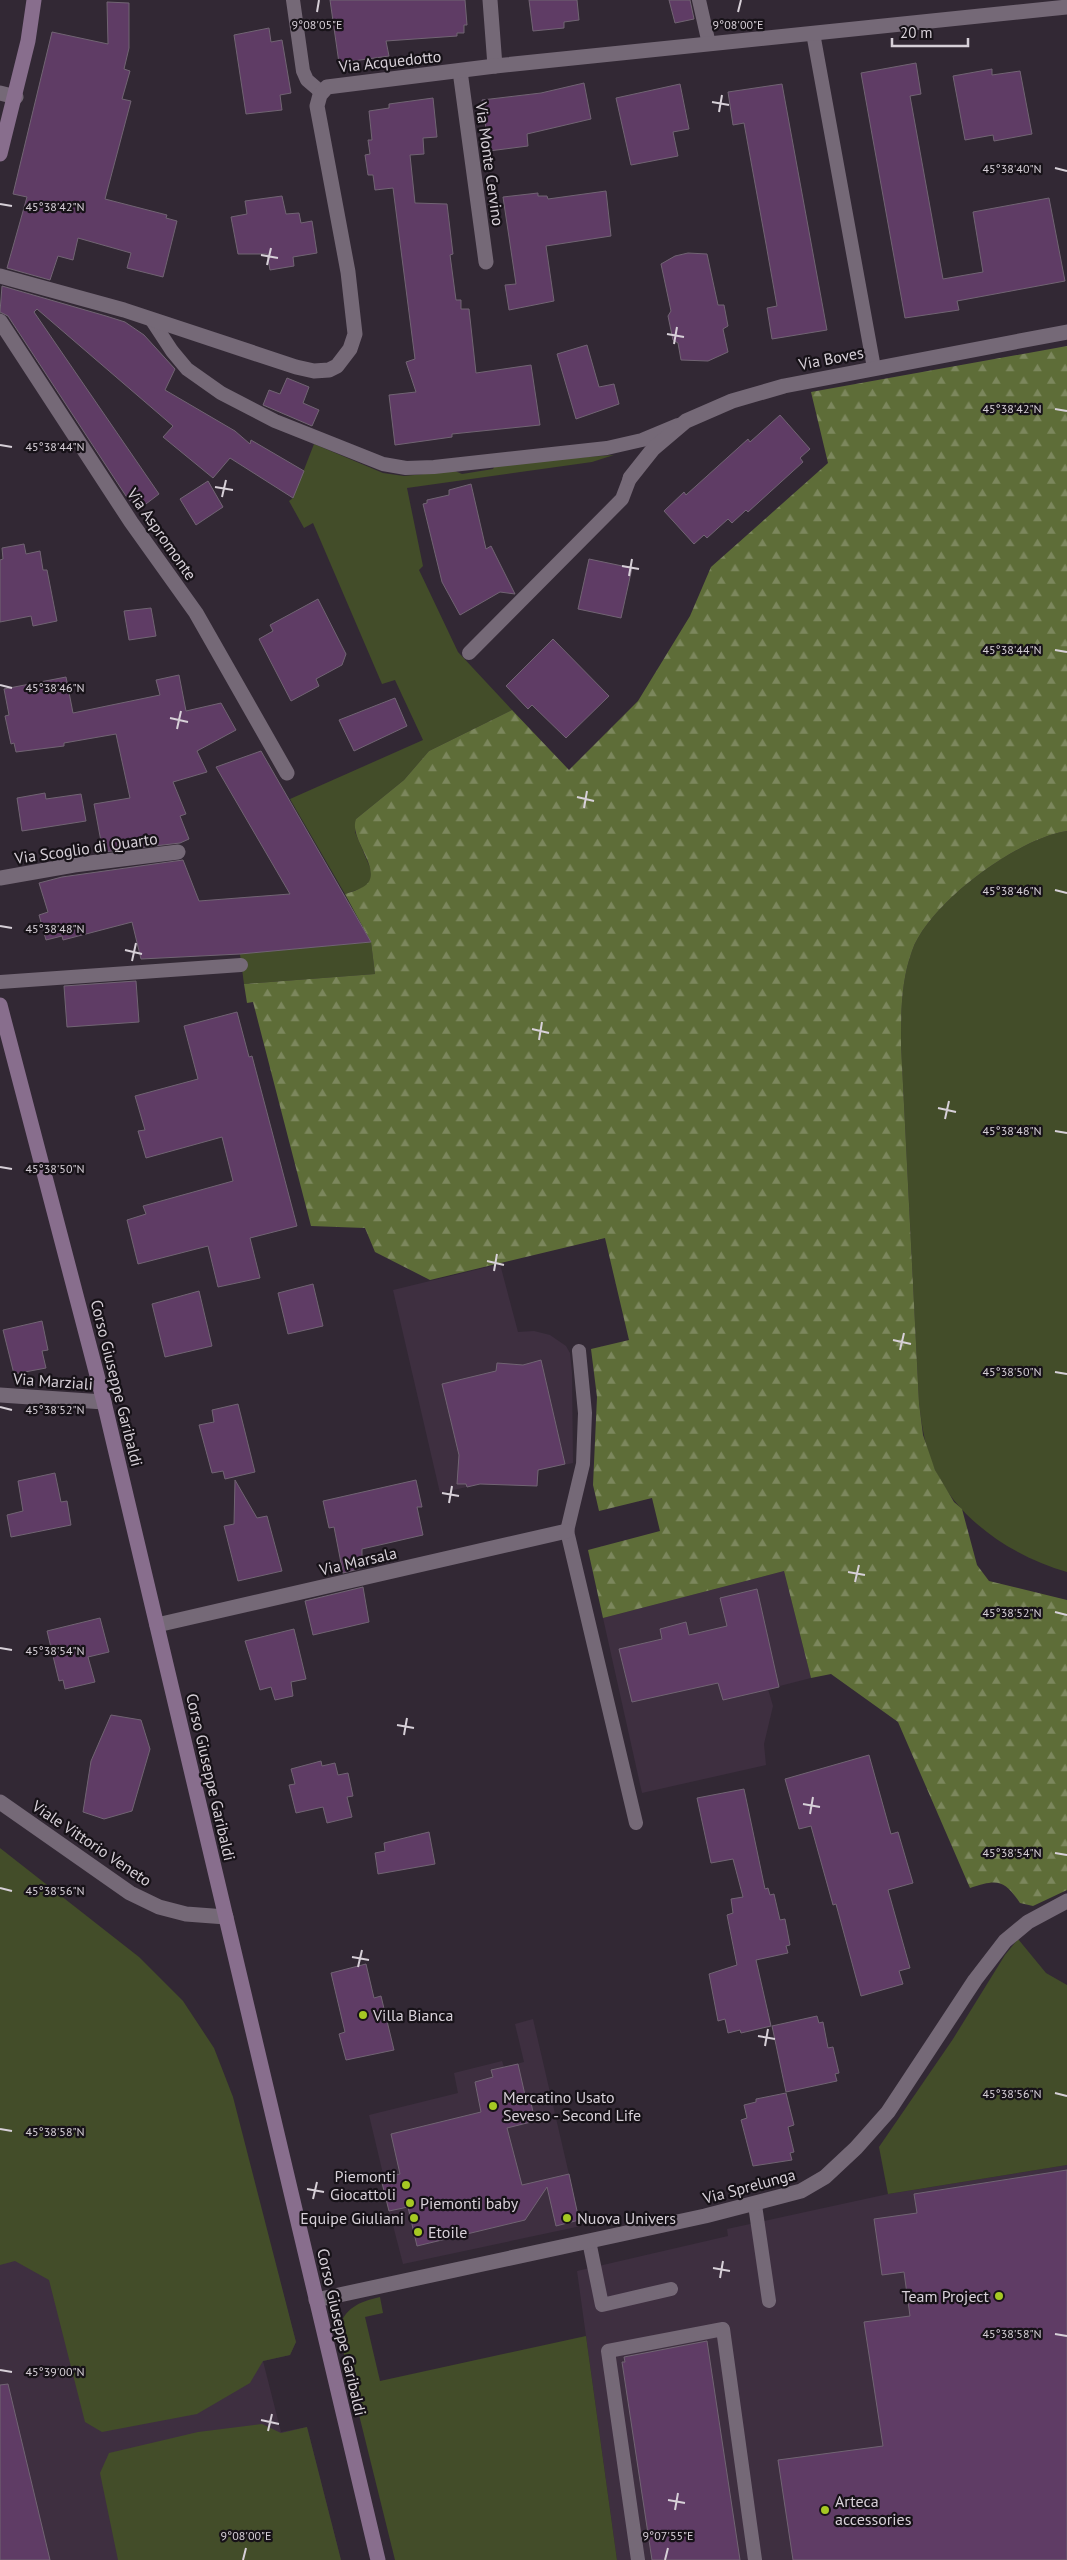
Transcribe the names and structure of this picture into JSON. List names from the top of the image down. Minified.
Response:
{"streets":{"main road":["Corso Giuseppe Garibaldi"],"street":["Via Acquedotto","Via Monte Cervino","Via Boves","Via Aspromonte","Via Scoglio di Quarto","Via Marziali","Via Marsala","Viale Vittorio Veneto","Via Sprelunga"]},"crossings":[["Via Acquedotto","Via Monte Cervino"],["Via Marziali","Corso Giuseppe Garibaldi"],["Corso Giuseppe Garibaldi","Via Marsala"],["Corso Giuseppe Garibaldi","Viale Vittorio Veneto"],["Corso Giuseppe Garibaldi","Via Sprelunga"]],"places":["Villa Bianca","Mercatino Usato Seveso - Second Life","Piemonti Giocattoli","Piemonti baby","Equipe Giuliani","Nuova Univers","Etoile","Team Project","Arteca accessories"],"scale_bar":"20 m","coordinates":["9°08'05\"E","9°08'00\"E","45°38'40\"N","45°38'42\"N","45°38'44\"N","45°38'46\"N","45°38'48\"N","45°38'50\"N","45°38'52\"N","45°38'54\"N","45°38'56\"N","45°38'58\"N","45°39'00\"N","9°07'55\"E"]}
